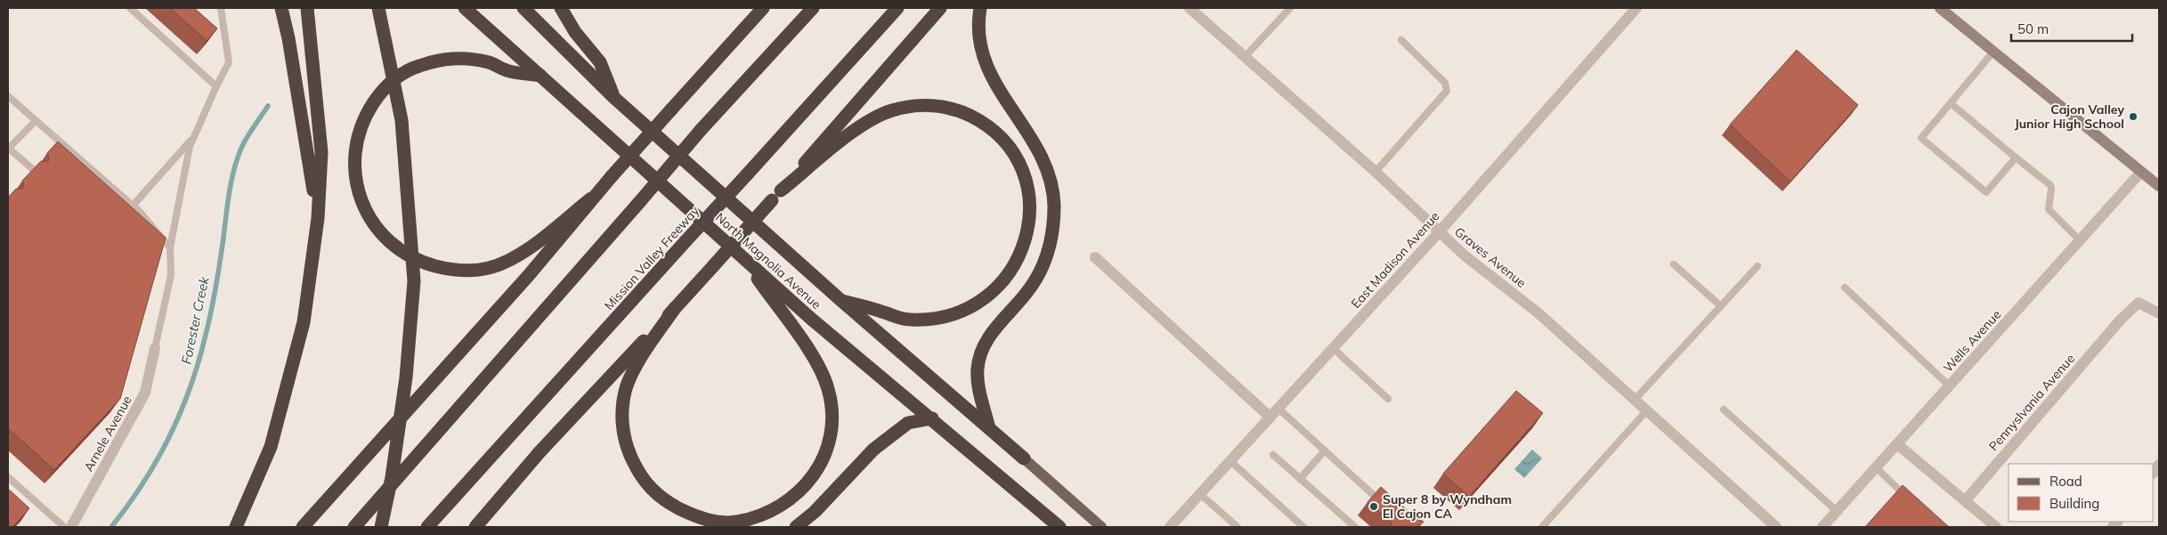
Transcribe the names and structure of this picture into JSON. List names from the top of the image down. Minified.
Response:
{"streets":{"highway":["Mission Valley Freeway","North Magnolia Avenue"],"street":["Graves Avenue","East Madison Avenue","Wells Avenue","Pennyslvania Avenue","Arnele Avenue"]},"crossings":[["Graves Avenue","East Madison Avenue"]],"water":["Forester Creek"],"places":["Cajon Valley Junior High School","Super 8 by Wyndham El Cajon CA"],"legend":["Road","Building"],"scale_bar":"50 m"}
